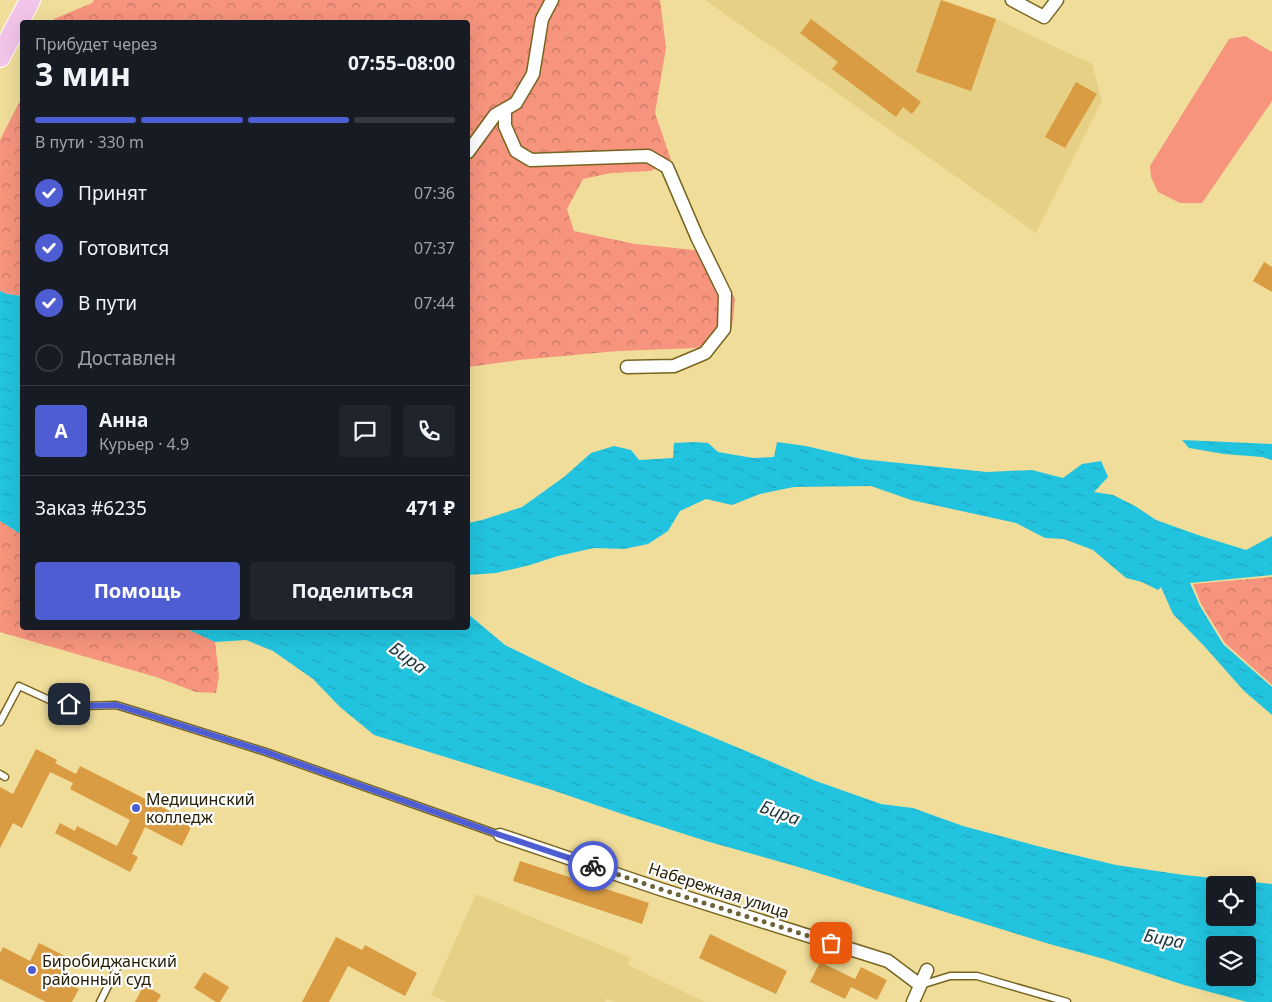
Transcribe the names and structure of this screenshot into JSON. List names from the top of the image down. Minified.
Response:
{"streets":{"street":["Набережная улица"]},"water":["Бира"],"places":["Медицинский колледж","Биробиджанский районный суд"],"page":{"heading":["3 мин","Прибудет через","07:55–08:00"],"panel":["Анна","Курьер · 4.9","Заказ #6235","471 ₽"],"bar":"В пути · 330 m","list":[["Принят","07:36"],["Готовится","07:37"],["В пути","07:44"],"Доставлен"],"round":"А","buttons":["Помощь","Поделиться"]}}
